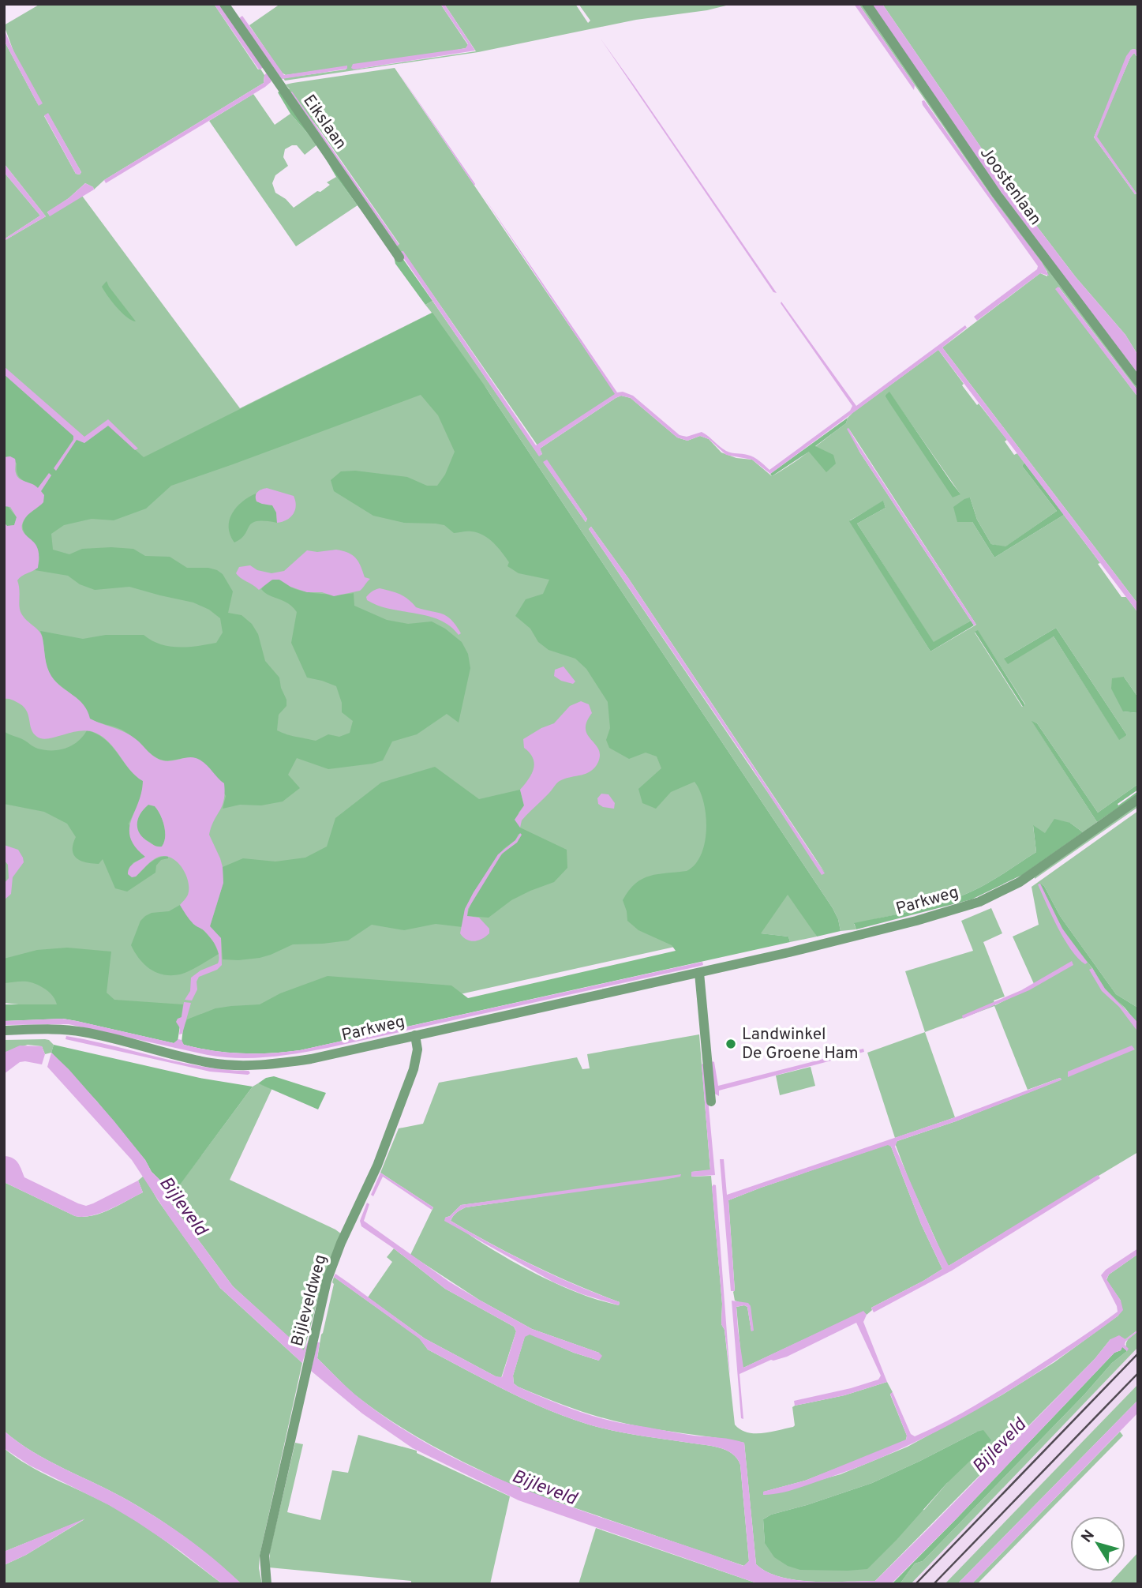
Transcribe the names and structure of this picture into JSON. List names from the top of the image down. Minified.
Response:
{"streets":{"street":["Eikslaan","Joostenlaan","Parkweg","Bijleveldweg"]},"crossings":[["Parkweg","Bijleveldweg"]],"water":["Bijleveld"],"places":["Landwinkel De Groene Ham"],"north":"top left"}
